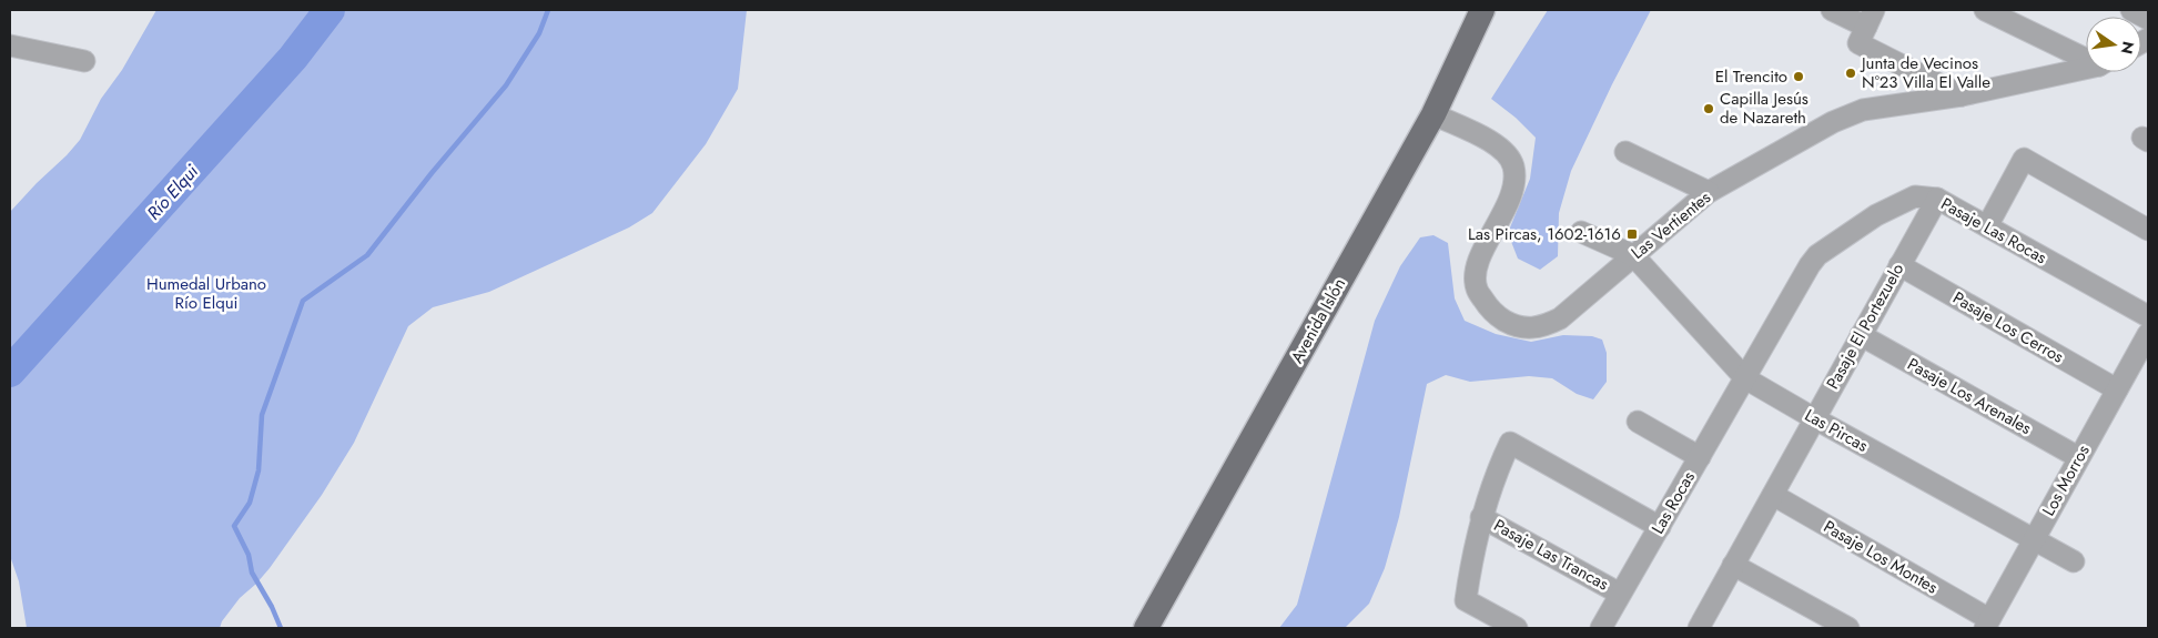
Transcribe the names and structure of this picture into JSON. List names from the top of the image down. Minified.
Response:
{"streets":{"main road":["Avenida Islón"],"street":["Las Vertientes","Pasaje Las Rocas","Pasaje El Portezuelo","Pasaje Los Cerros","Pasaje Los Arenales","Las Pircas","Los Morros","Las Rocas","Pasaje Las Trancas","Pasaje Los Montes"]},"crossings":[["Las Vertientes","Avenida Islón"],["Las Vertientes","Las Pircas"],["Pasaje Las Rocas","Pasaje El Portezuelo"],["Pasaje Las Rocas","Las Pircas"],["Pasaje Las Rocas","Las Rocas"],["Pasaje El Portezuelo","Pasaje Los Cerros"],["Pasaje El Portezuelo","Pasaje Los Arenales"],["Pasaje El Portezuelo","Las Pircas"],["Pasaje El Portezuelo","Pasaje Los Montes"],["Pasaje Los Cerros","Los Morros"],["Pasaje Los Arenales","Los Morros"],["Las Pircas","Los Morros"],["Las Pircas","Las Rocas"],["Los Morros","Pasaje Los Montes"],["Las Rocas","Pasaje Las Trancas"]],"water":["Río Elqui"],"parks":["Humedal Urbano Río Elqui"],"places":{"other":["Junta de Vecinos N°23 Villa El Valle","El Trencito","Capilla Jesús de Nazareth"],"transit":["Las Pircas, 1602-1616"]},"north":"right"}
